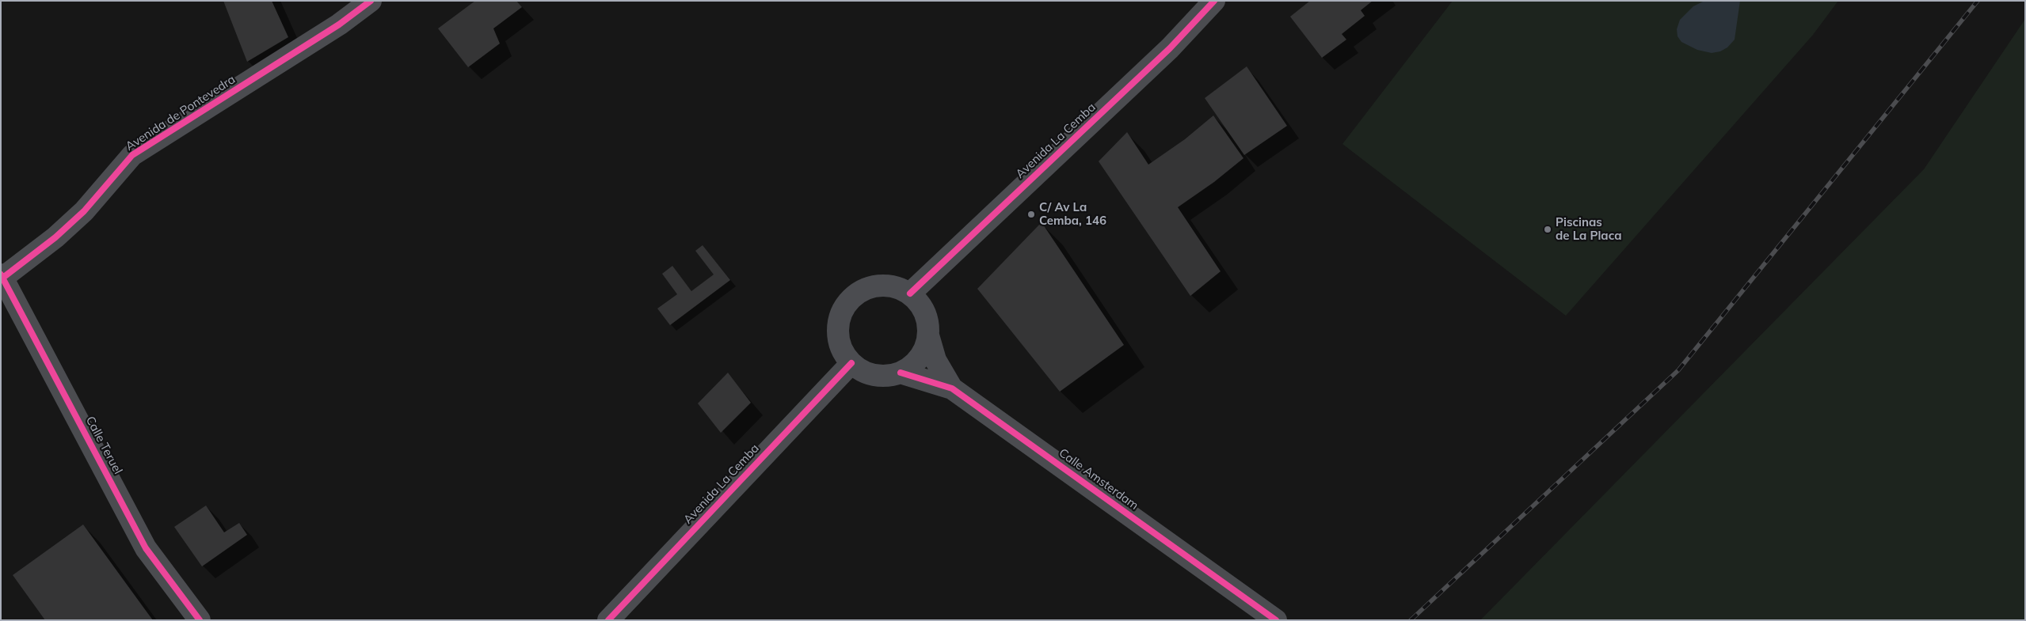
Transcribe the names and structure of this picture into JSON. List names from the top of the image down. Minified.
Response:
{"streets":{"street":["Avenida de Pontevedra","Avenida La Cemba","Calle Teruel","Calle Amsterdam"]},"crossings":[["Avenida de Pontevedra","Calle Teruel"],["Avenida La Cemba","Calle Amsterdam"]],"places":["C/ Av La Cemba, 146","Piscinas de La Placa"]}
